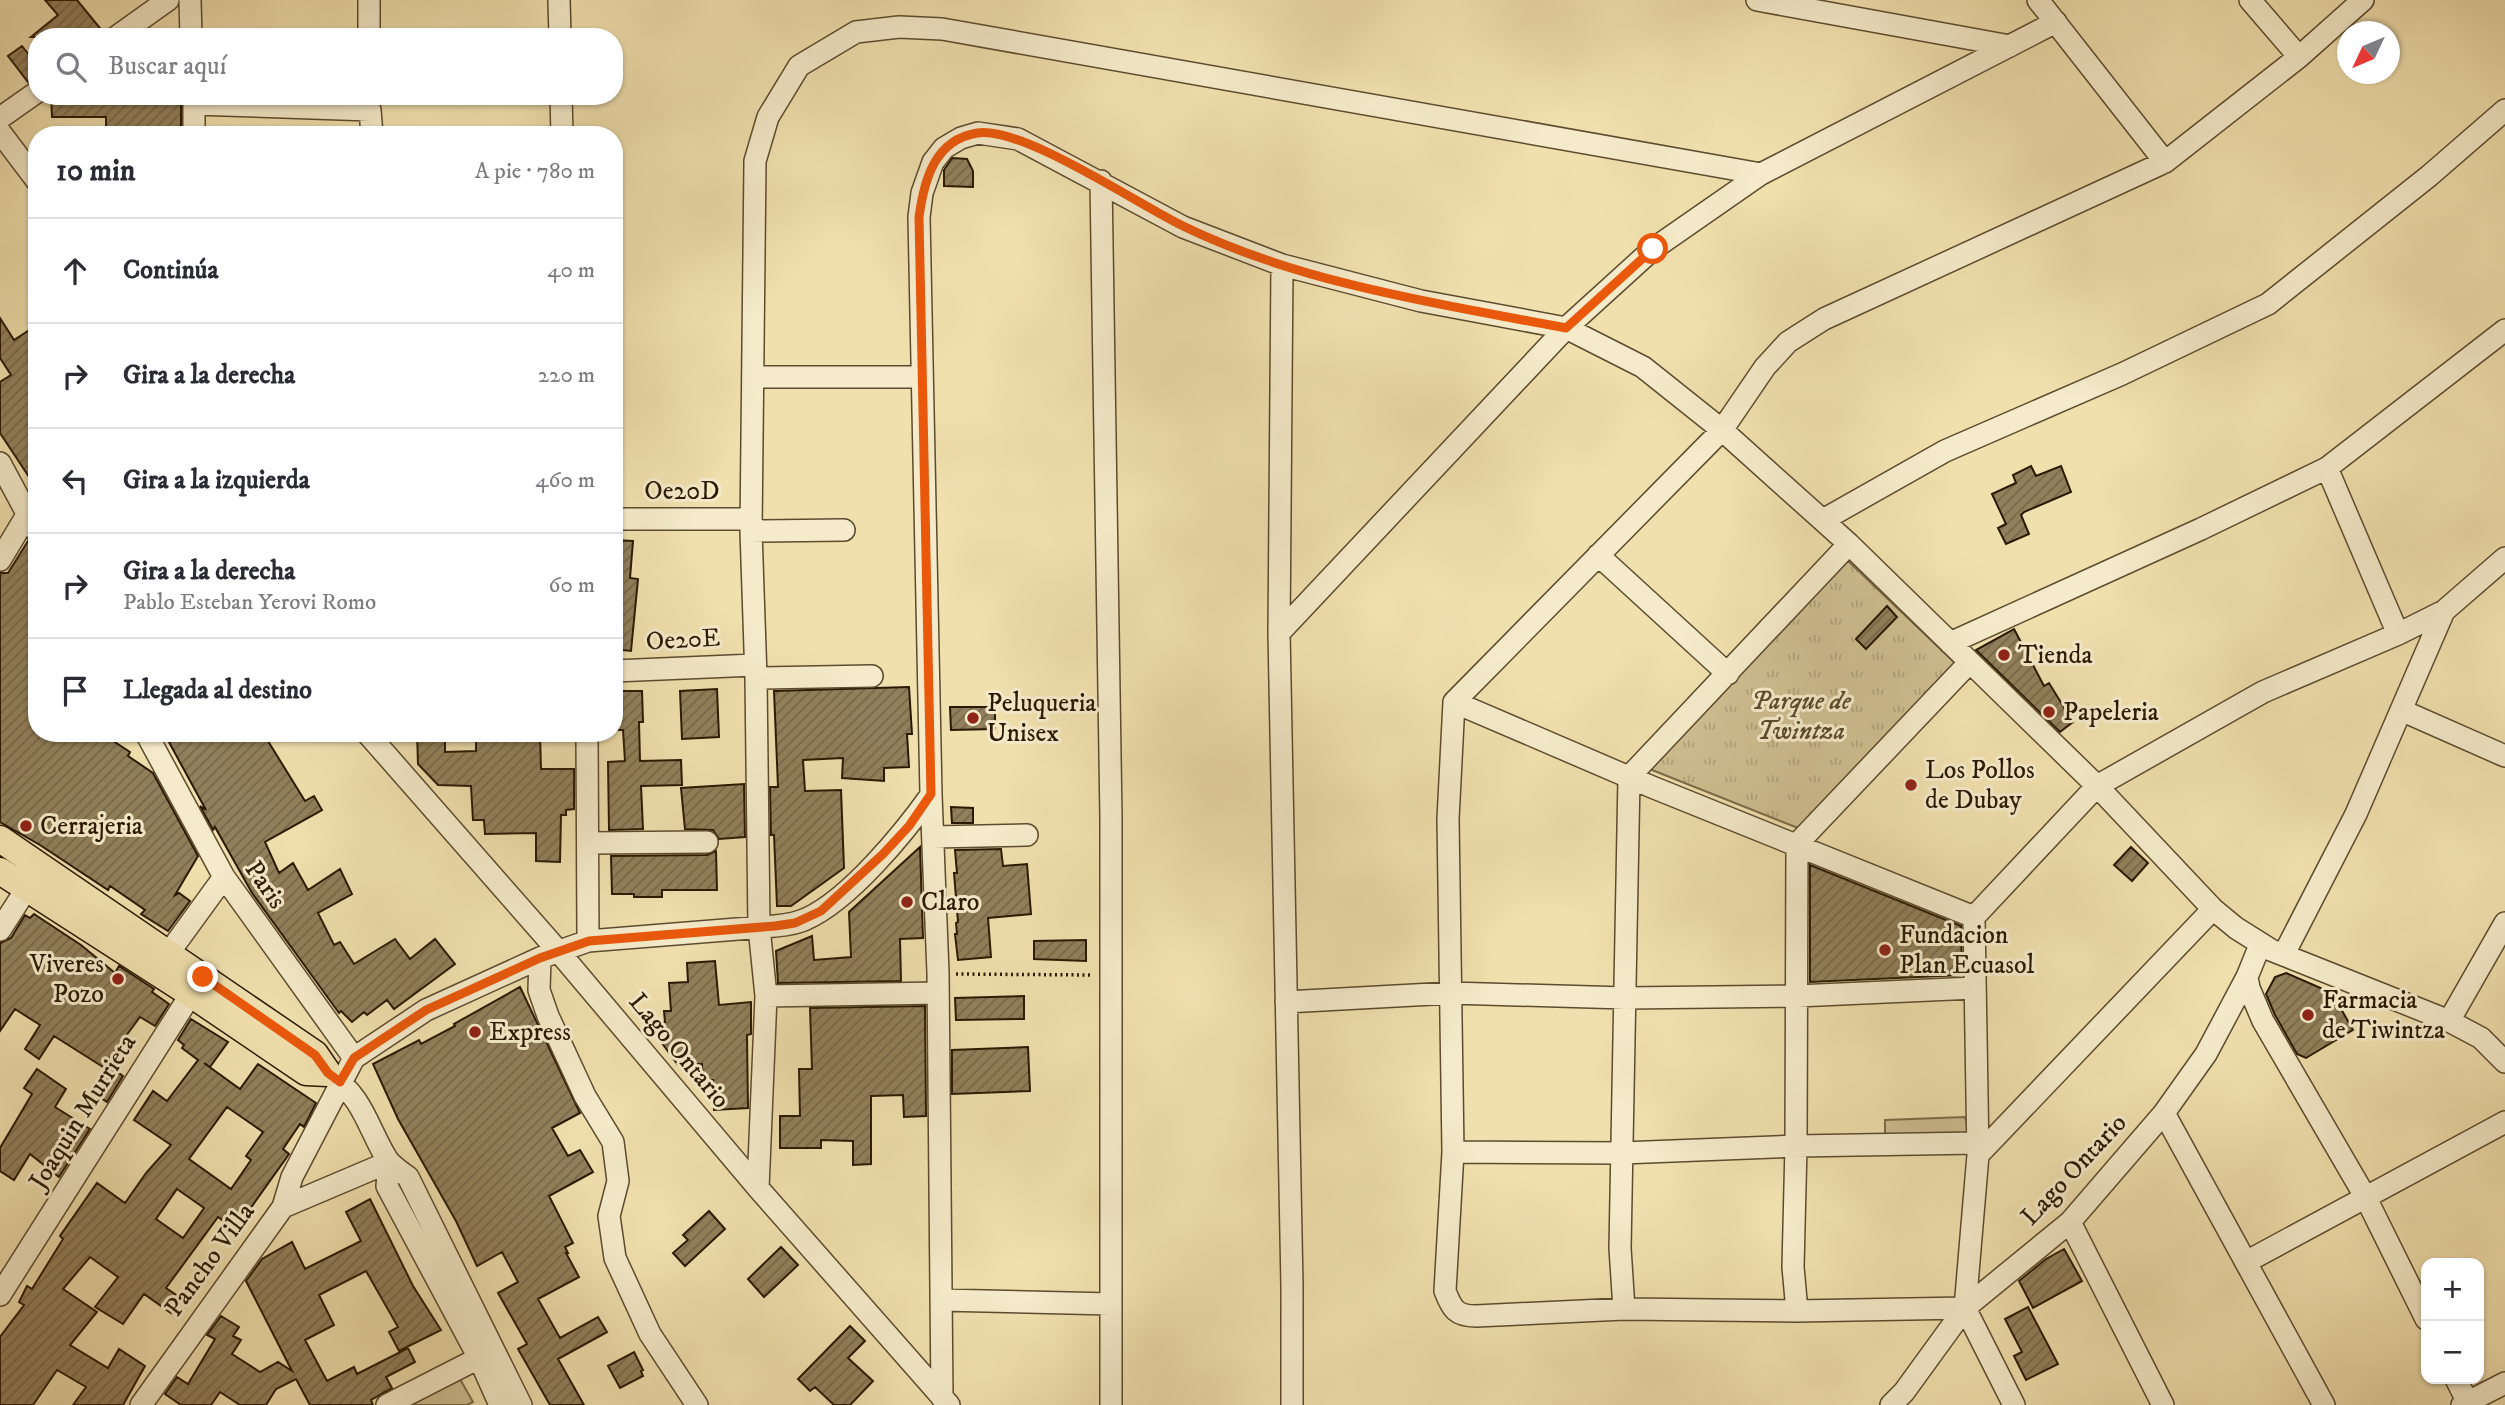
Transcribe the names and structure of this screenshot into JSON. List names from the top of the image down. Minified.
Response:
{"streets":{"street":["Oe20D","Oe20E","Paris","Lago Ontario","Joaquin Murrieta","Pancho Villa"]},"parks":["Parque de Twintza"],"places":["Tienda","Papeleria","Peluqueria Unisex","Los Pollos de Dubay","Cerrajeria","Claro","Fundacion Plan Ecuasol","Viveres Pozo","Farmacia de Tiwintza","Express"],"north":"bottom left","page":{"search":"Buscar aquí","heading":["10 min","A pie · 780 m"],"list":[["Continúa","40 m"],["Gira a la derecha","220 m"],["Gira a la izquierda","460 m"],["Gira a la derecha","Pablo Esteban Yerovi Romo","60 m"],"Llegada al destino"],"map_buttons":["+","−"]}}
